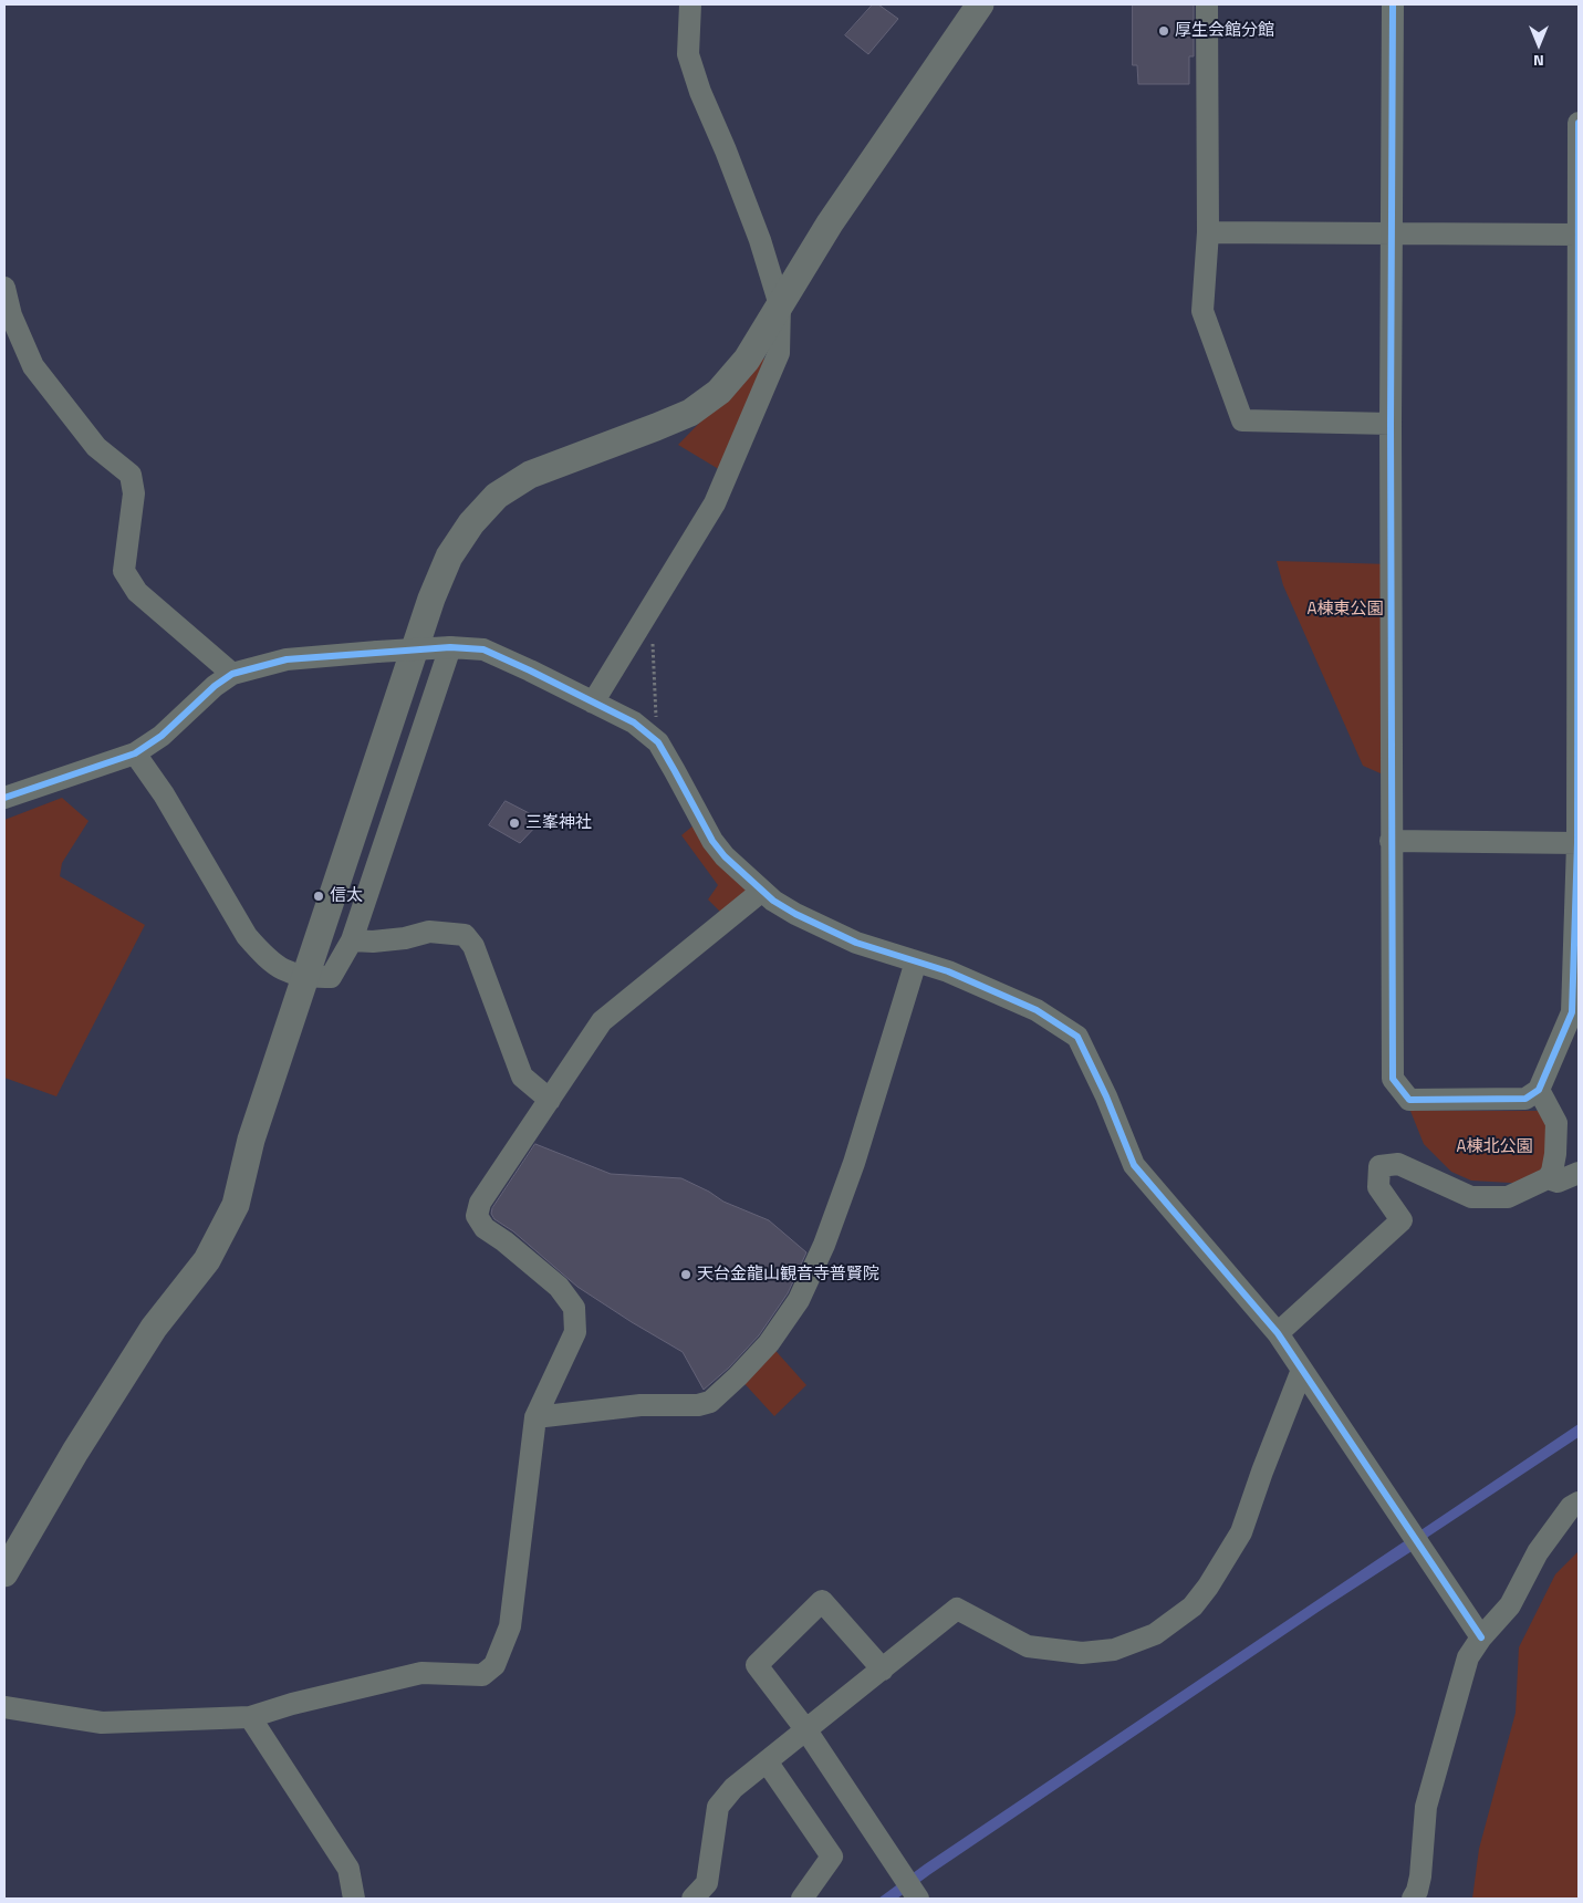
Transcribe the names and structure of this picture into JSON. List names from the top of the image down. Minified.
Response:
{"parks":["A棟東公園","A棟北公園"],"places":["厚生会館分館","三峯神社","信太","天台金龍山観音寺普賢院"],"north":"bottom"}
